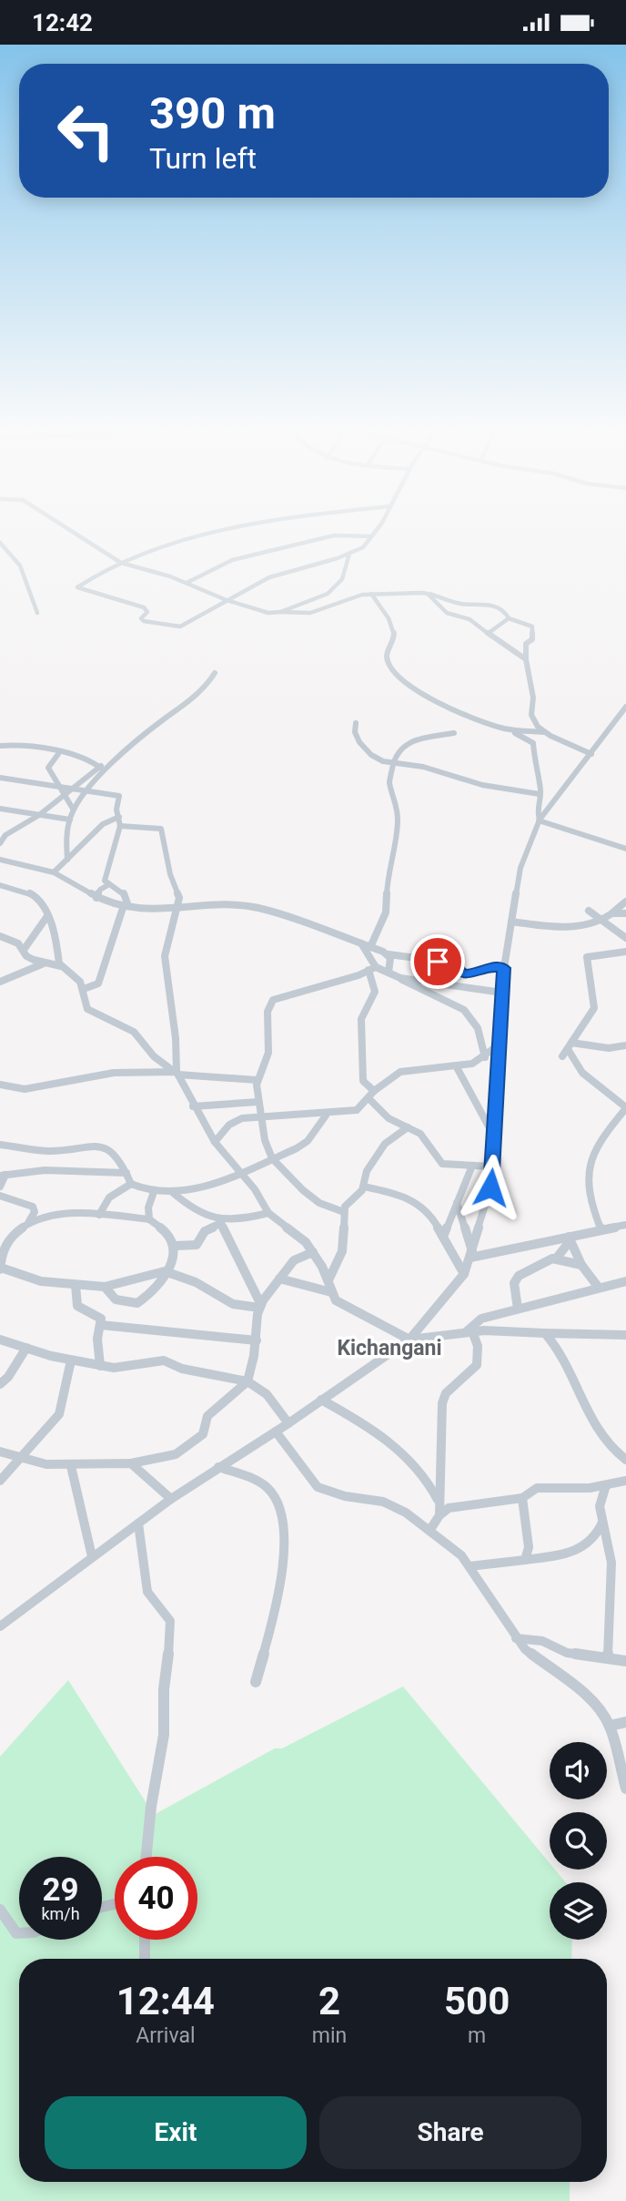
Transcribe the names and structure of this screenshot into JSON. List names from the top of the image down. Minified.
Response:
{"districts":["Kichangani"],"page":{"status":"12:42","turn":["390 m","Turn left"],"speed":"29 km/h","limit":"40","eta":["12:44","Arrival","2","min","500","m"],"buttons":["Exit","Share"]}}
